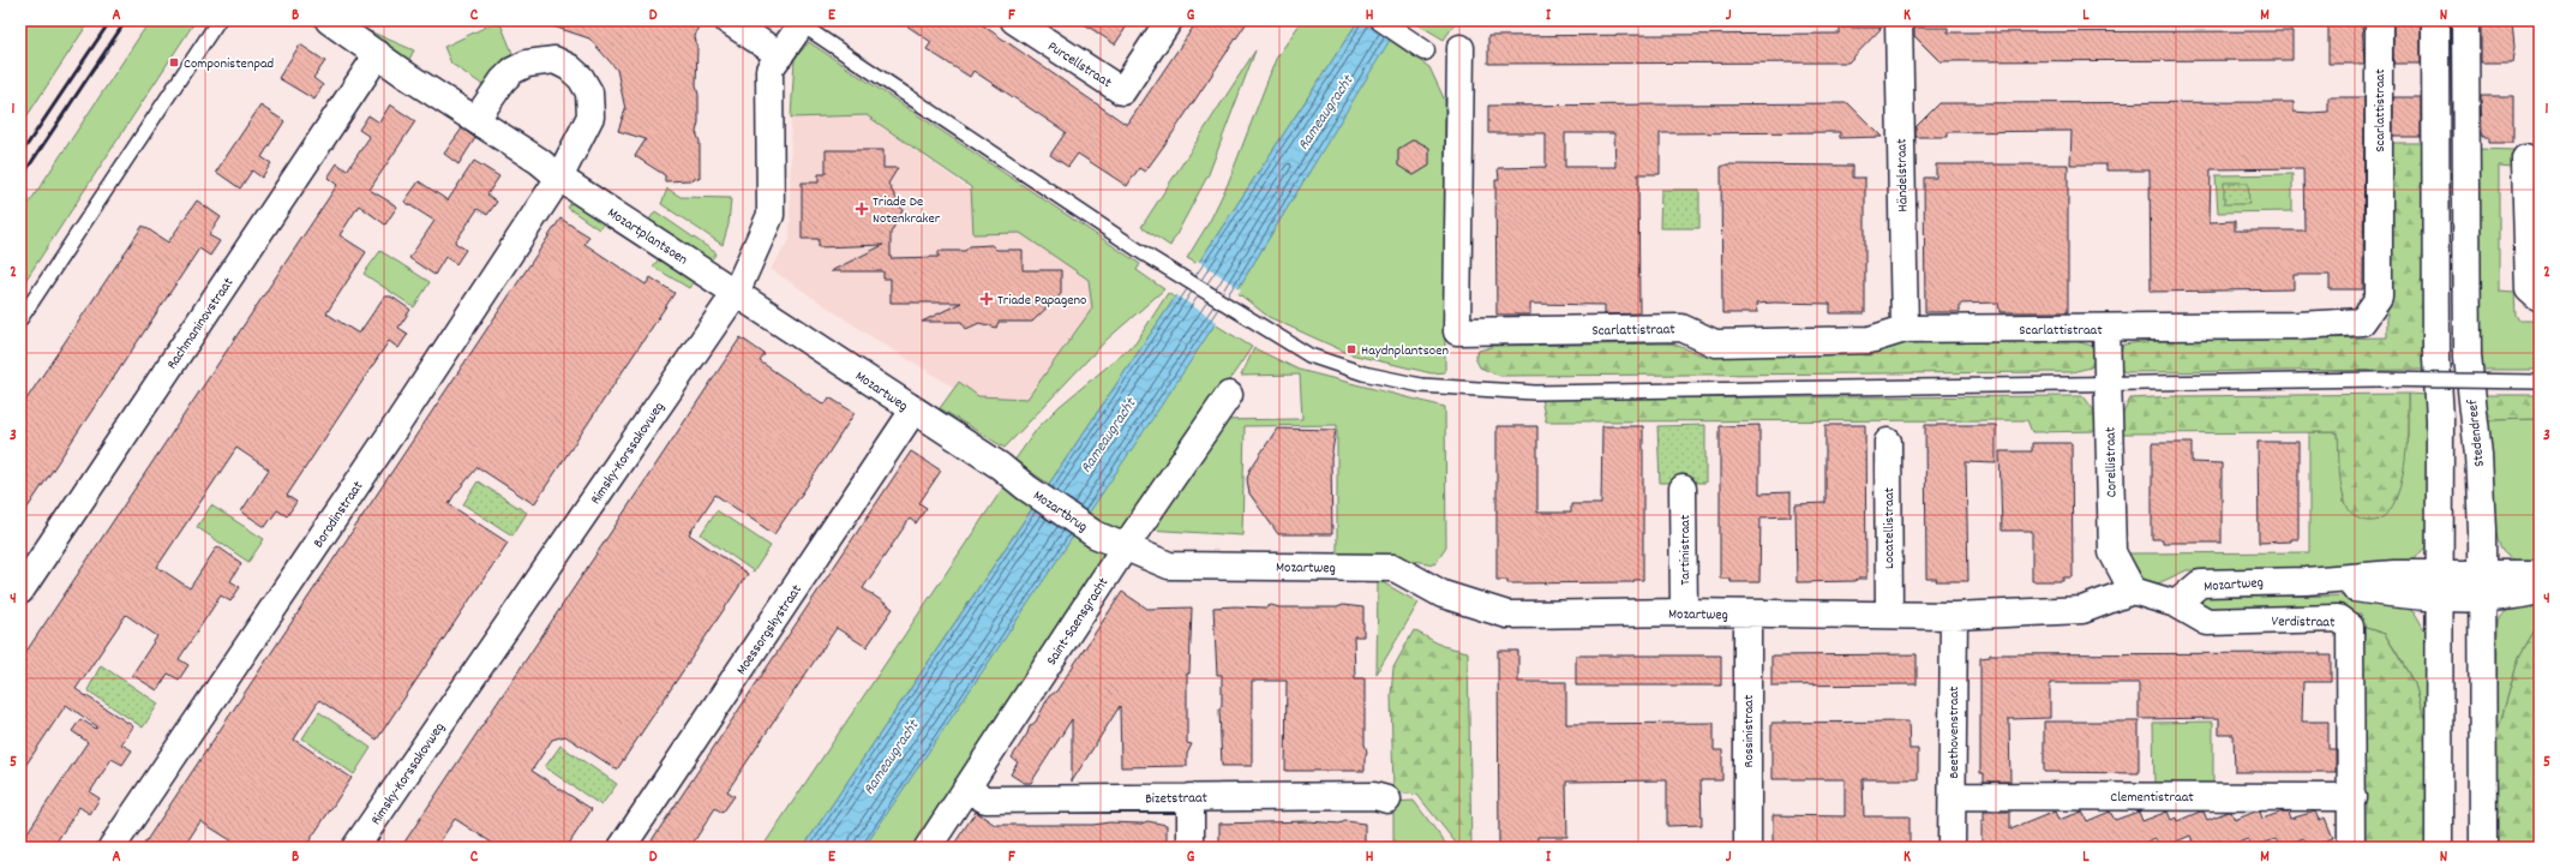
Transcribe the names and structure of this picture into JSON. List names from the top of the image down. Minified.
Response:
{"streets":{"street":["Purcellstraat","Scarlattistraat","Händelstraat","Mozartplantsoen","Rachmaninovstraat","Mozartweg","Stedendreef","Rimsky-Korssakovweg","Corellistraat","Mozartbrug","Borodinstraat","Locatellistraat","Tartinistraat","Saint-Saensgracht","Verdistraat","Moessorgskystraat","Rossinistraat","Beethovenstraat","Clementistraat","Bizetstraat"]},"crossings":[["Scarlattistraat","Händelstraat"],["Scarlattistraat","Corellistraat"],["Mozartplantsoen","Rachmaninovstraat"],["Mozartplantsoen","Mozartweg"],["Mozartplantsoen","Rimsky-Korssakovweg"],["Mozartplantsoen","Borodinstraat"],["Mozartweg","Stedendreef"],["Mozartweg","Rimsky-Korssakovweg"],["Mozartweg","Corellistraat"],["Mozartweg","Mozartbrug"],["Mozartweg","Locatellistraat"],["Mozartweg","Tartinistraat"],["Mozartweg","Saint-Saensgracht"],["Mozartweg","Verdistraat"],["Mozartweg","Moessorgskystraat"],["Mozartweg","Rossinistraat"],["Mozartweg","Beethovenstraat"],["Saint-Saensgracht","Bizetstraat"],["Verdistraat","Clementistraat"],["Beethovenstraat","Clementistraat"]],"water":["Rameaugracht"],"places":{"transit":["Componistenpad","Haydnplantsoen"],"health":["Triade De Notenkraker","Triade Papageno"]},"grid":{"columns":["A","B","C","D","E","F","G","H","I","J","K","L","M","N"],"rows":["1","2","3","4","5"]}}
